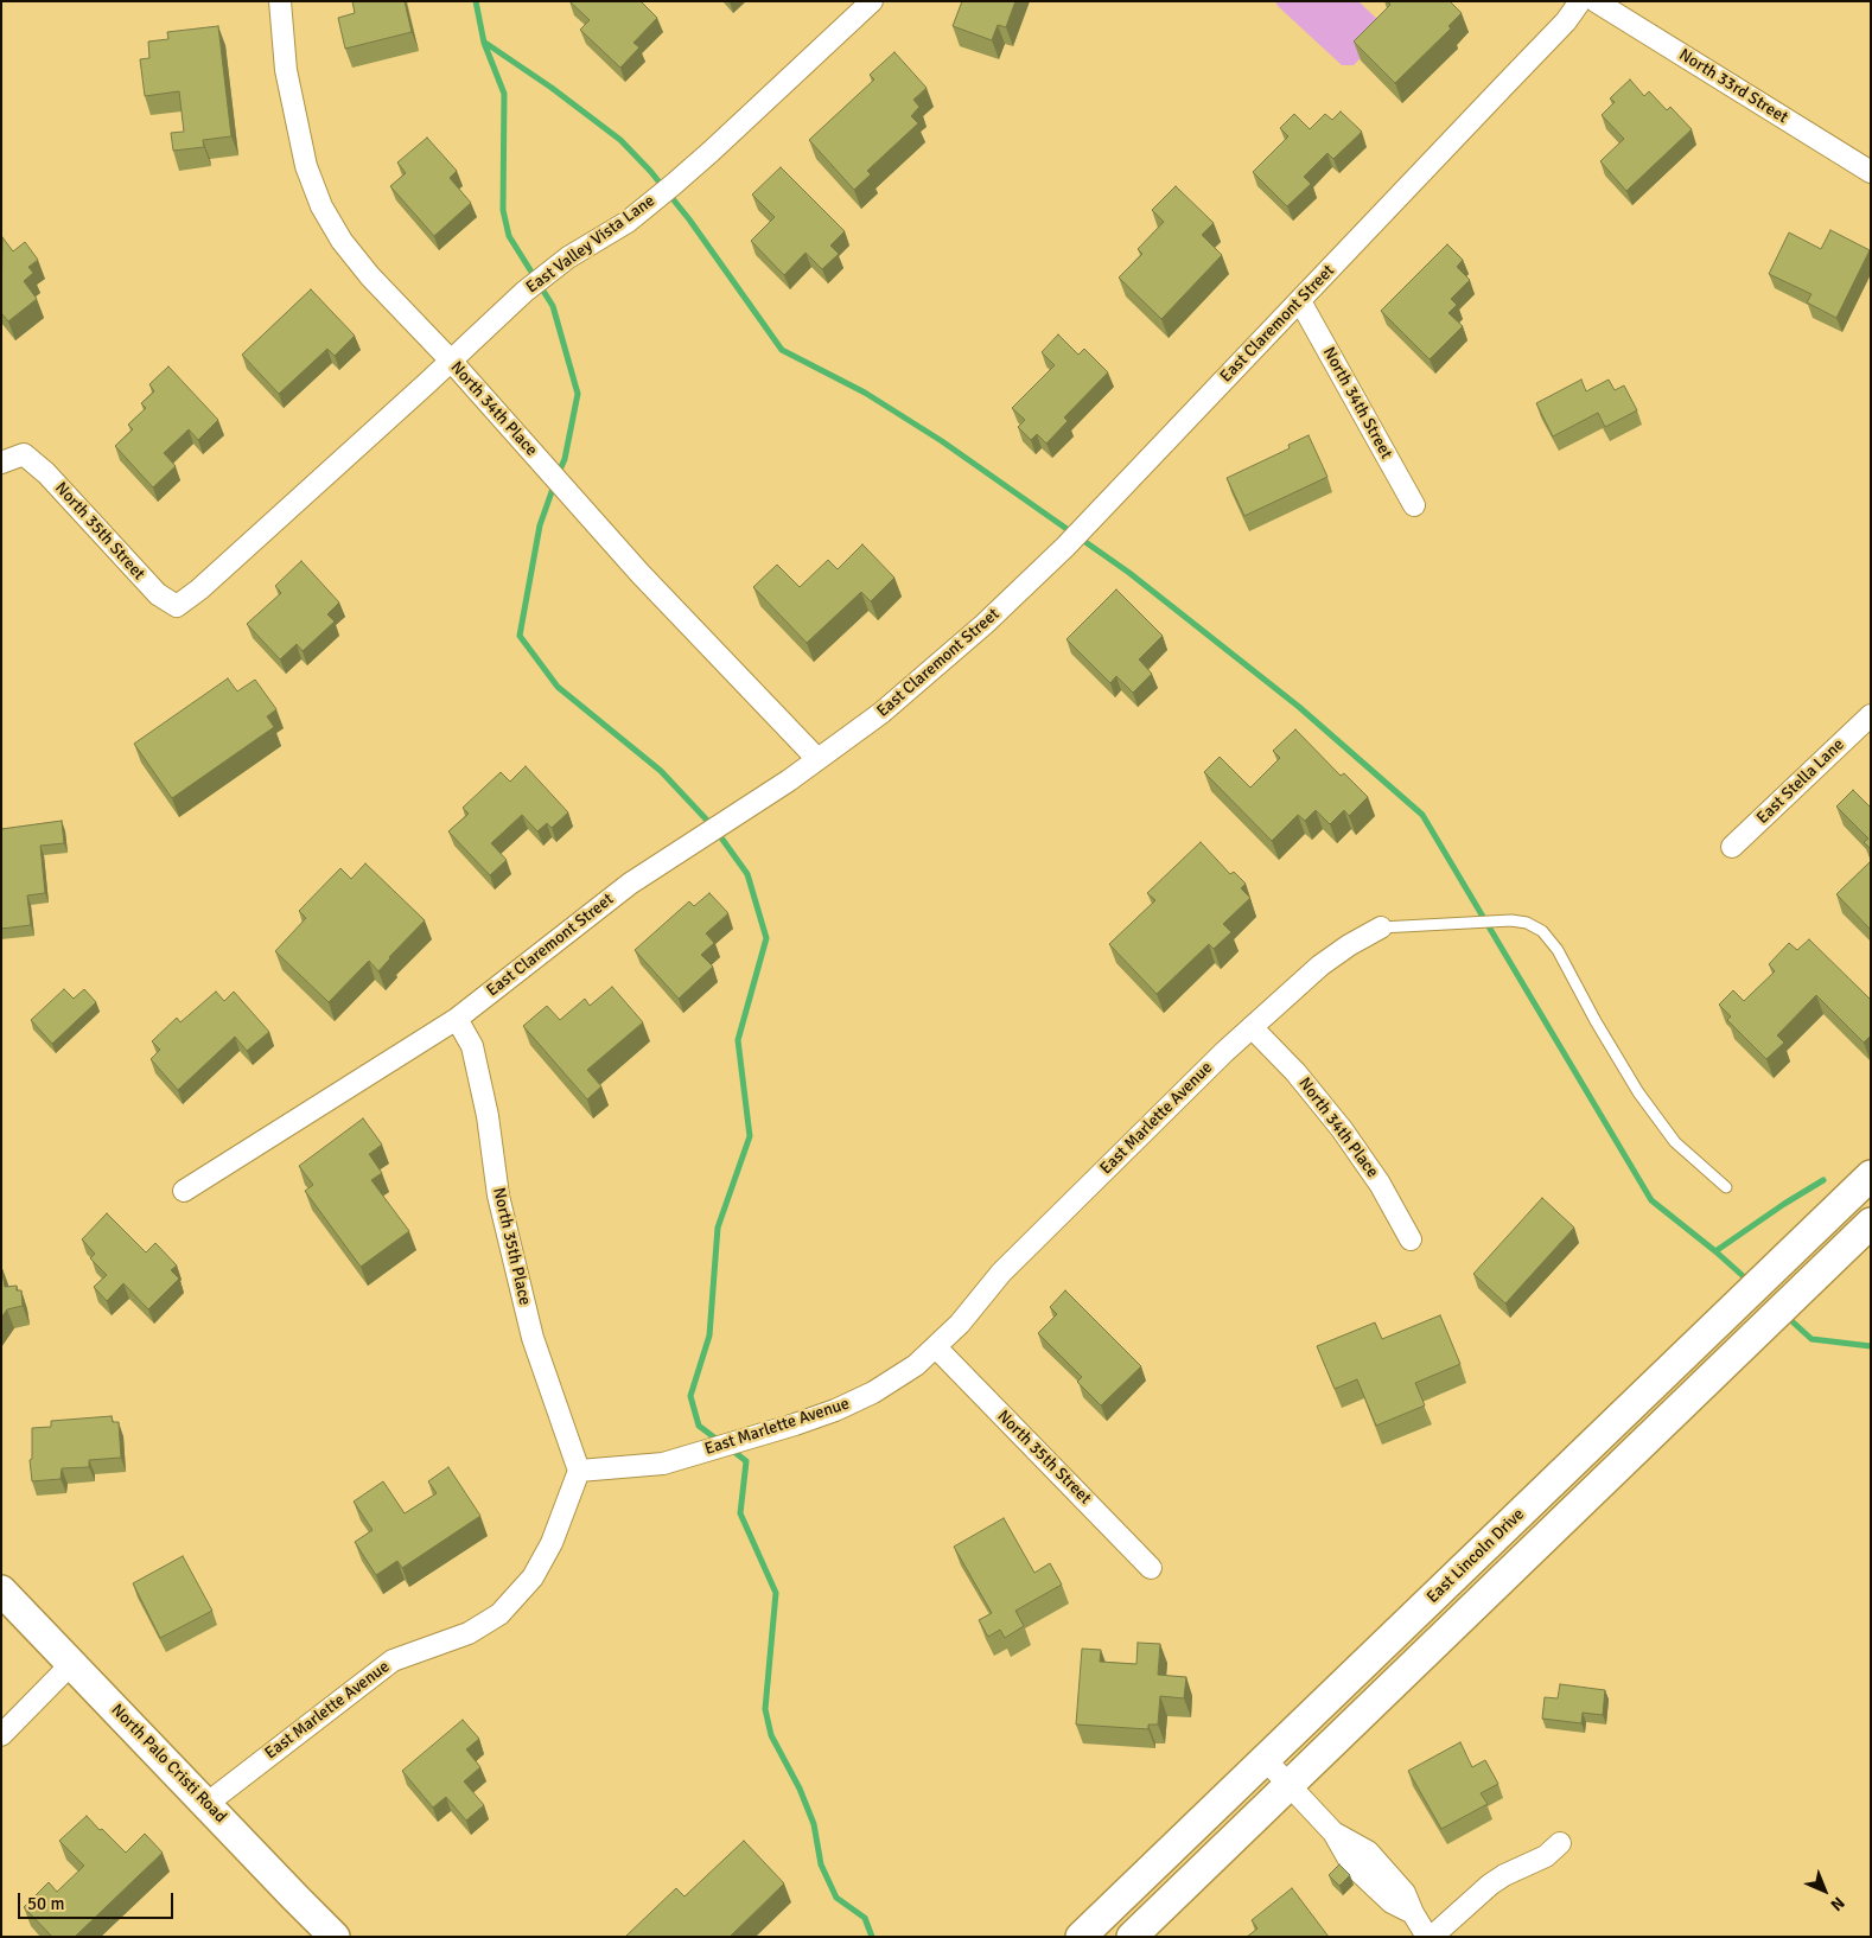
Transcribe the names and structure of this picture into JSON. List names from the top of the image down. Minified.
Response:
{"streets":{"main road":["East Lincoln Drive","North Palo Cristi Road"],"street":["North 33rd Street","East Valley Vista Lane","East Claremont Street","North 34th Street","North 34th Place","North 35th Street","East Stella Lane","East Marlette Avenue","North 35th Place"]},"crossings":[["East Valley Vista Lane","North 34th Place"],["East Valley Vista Lane","North 35th Street"],["East Claremont Street","North 34th Street"],["East Claremont Street","North 34th Place"],["East Claremont Street","North 35th Place"],["North 34th Place","East Marlette Avenue"],["North 35th Street","East Marlette Avenue"],["East Marlette Avenue","North 35th Place"],["East Marlette Avenue","North Palo Cristi Road"]],"scale_bar":"50 m","north":"bottom right"}
